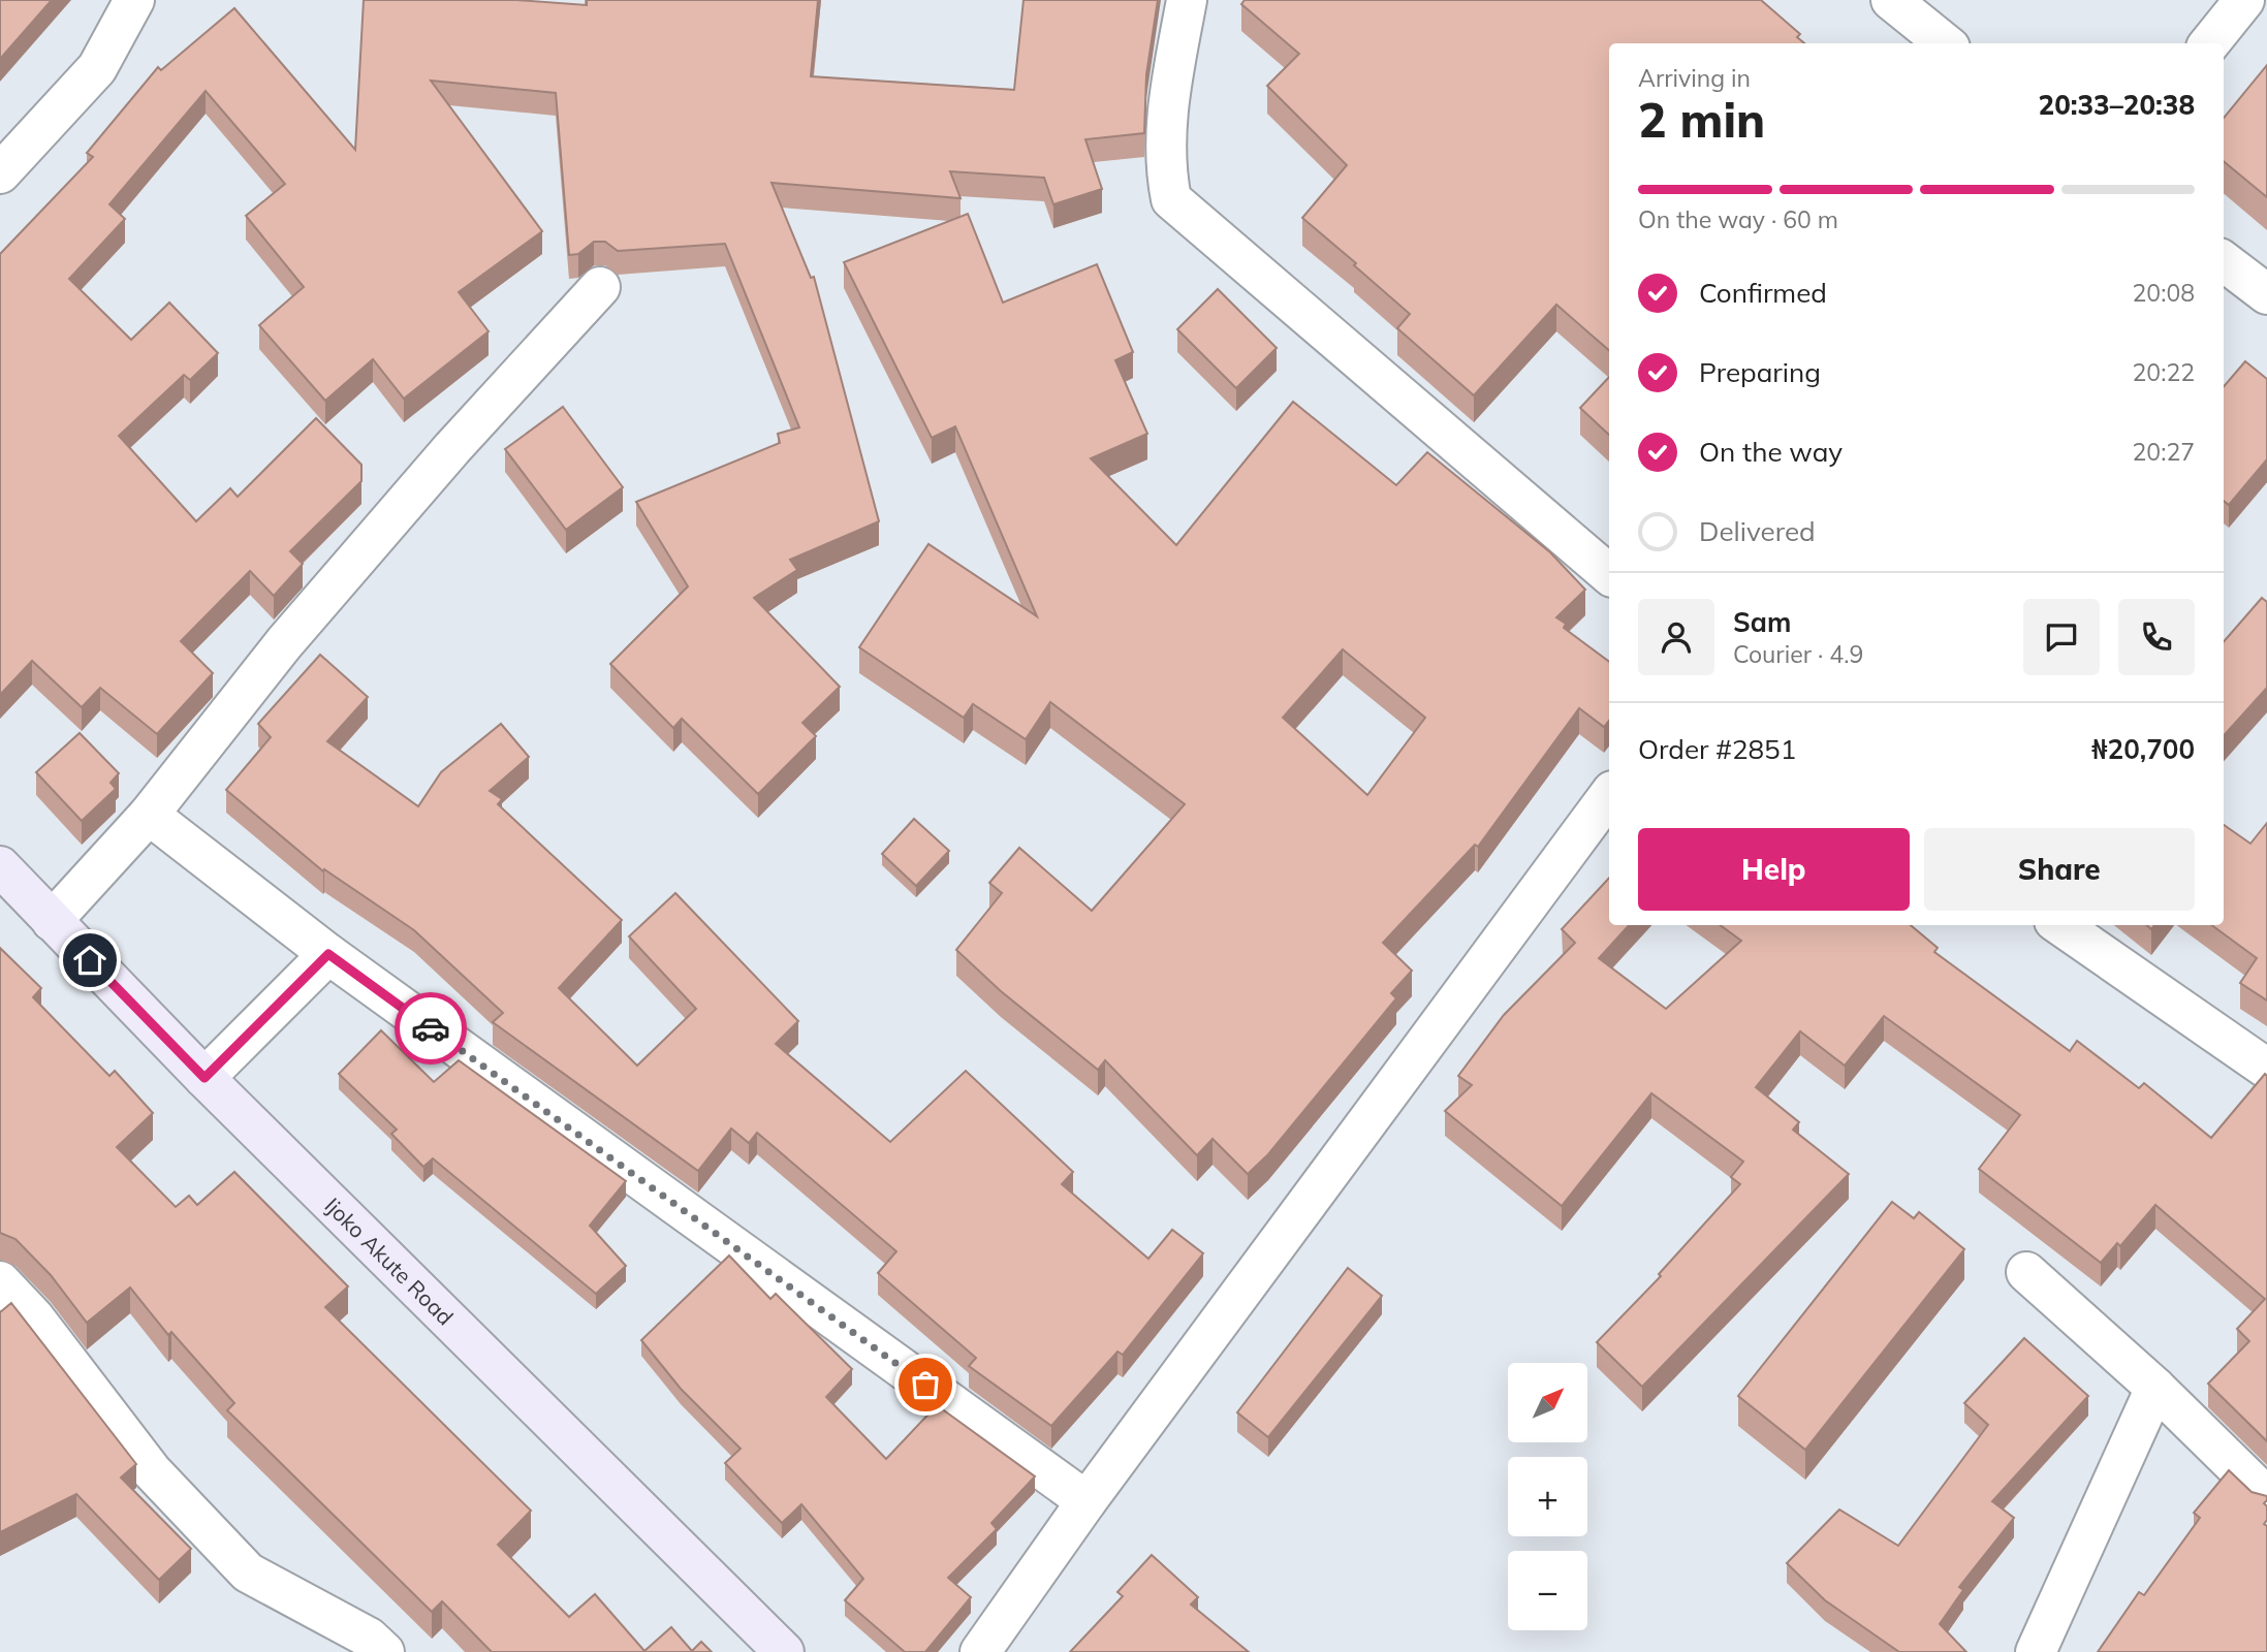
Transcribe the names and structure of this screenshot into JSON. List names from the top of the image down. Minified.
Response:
{"streets":{"main road":["Ijoko Akute Road"]},"north":"top right","page":{"heading":["2 min","Arriving in","20:33–20:38"],"panel":["Sam","Courier · 4.9","Order #2851","₦20,700"],"bar":"On the way · 60 m","list":[["Confirmed","20:08"],["Preparing","20:22"],["On the way","20:27"],"Delivered"],"buttons":["Help","Share"],"map_buttons":["+","−"]}}
